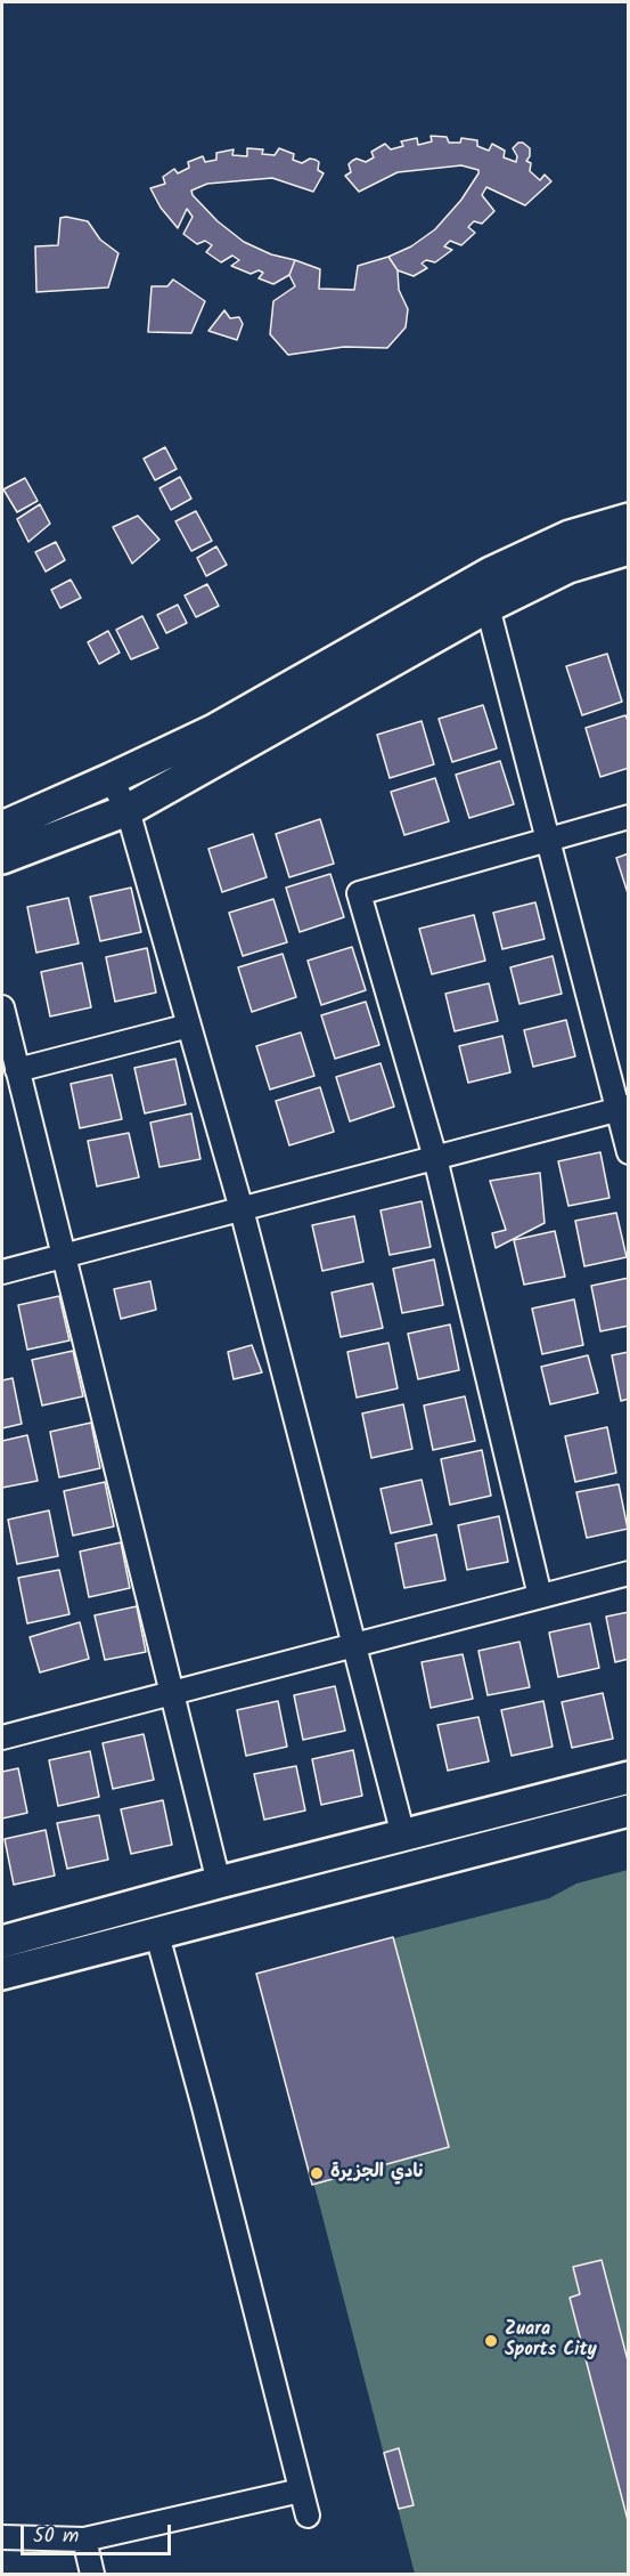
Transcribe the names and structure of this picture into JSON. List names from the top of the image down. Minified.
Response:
{"places":["نادي الجزيرة","Zuara Sports City"],"scale_bar":"50 m"}
